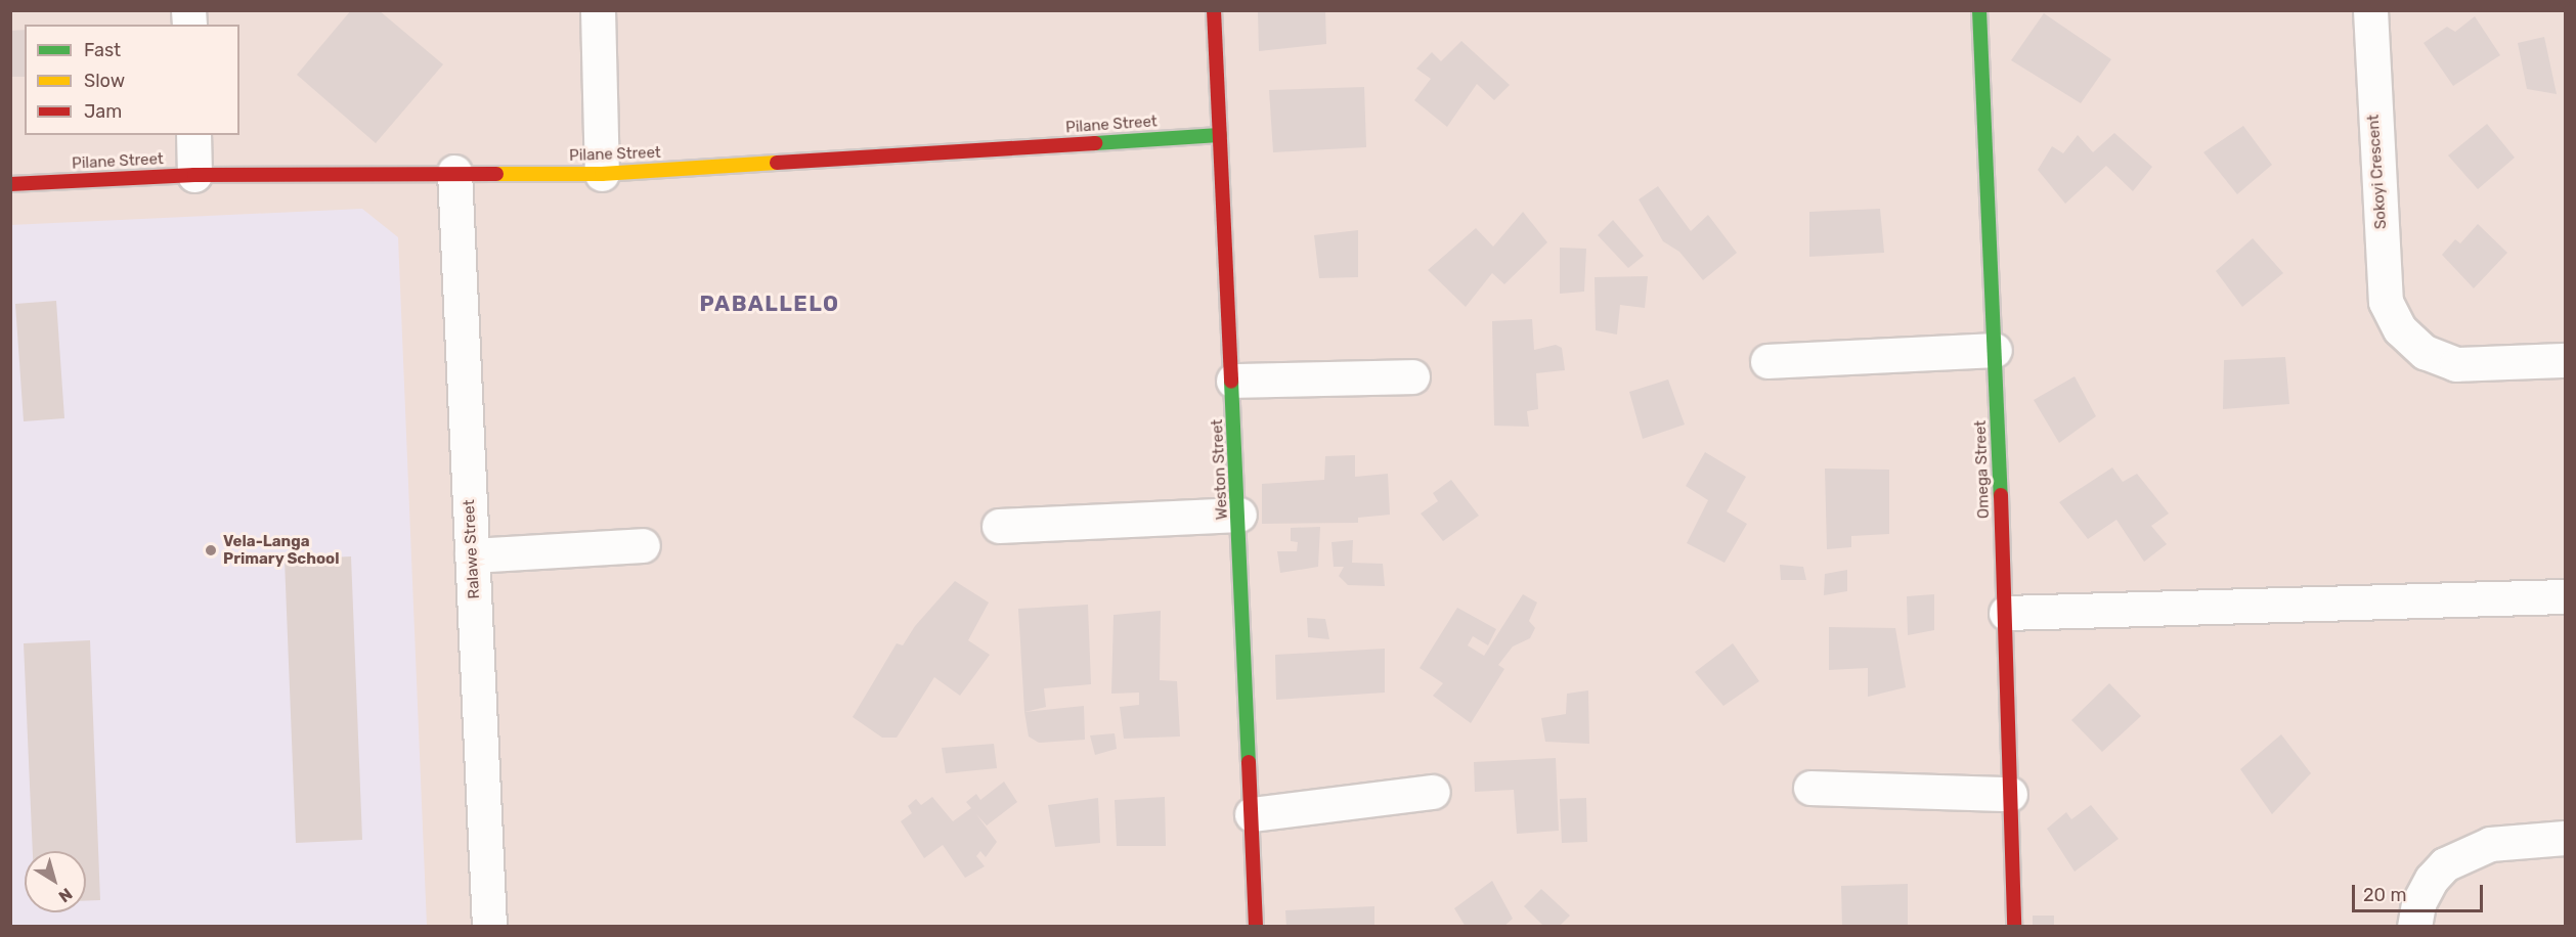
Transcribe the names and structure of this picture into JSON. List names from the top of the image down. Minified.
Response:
{"streets":{"street":["Pilane Street","Sokoyi Crescent","Weston Street","Omega Street","Ralawe Street"]},"crossings":[["Pilane Street","Weston Street"],["Pilane Street","Ralawe Street"]],"districts":["PABALLELO"],"places":["Vela-Langa Primary School"],"legend":["Fast","Slow","Jam"],"scale_bar":"20 m","north":"bottom right"}
